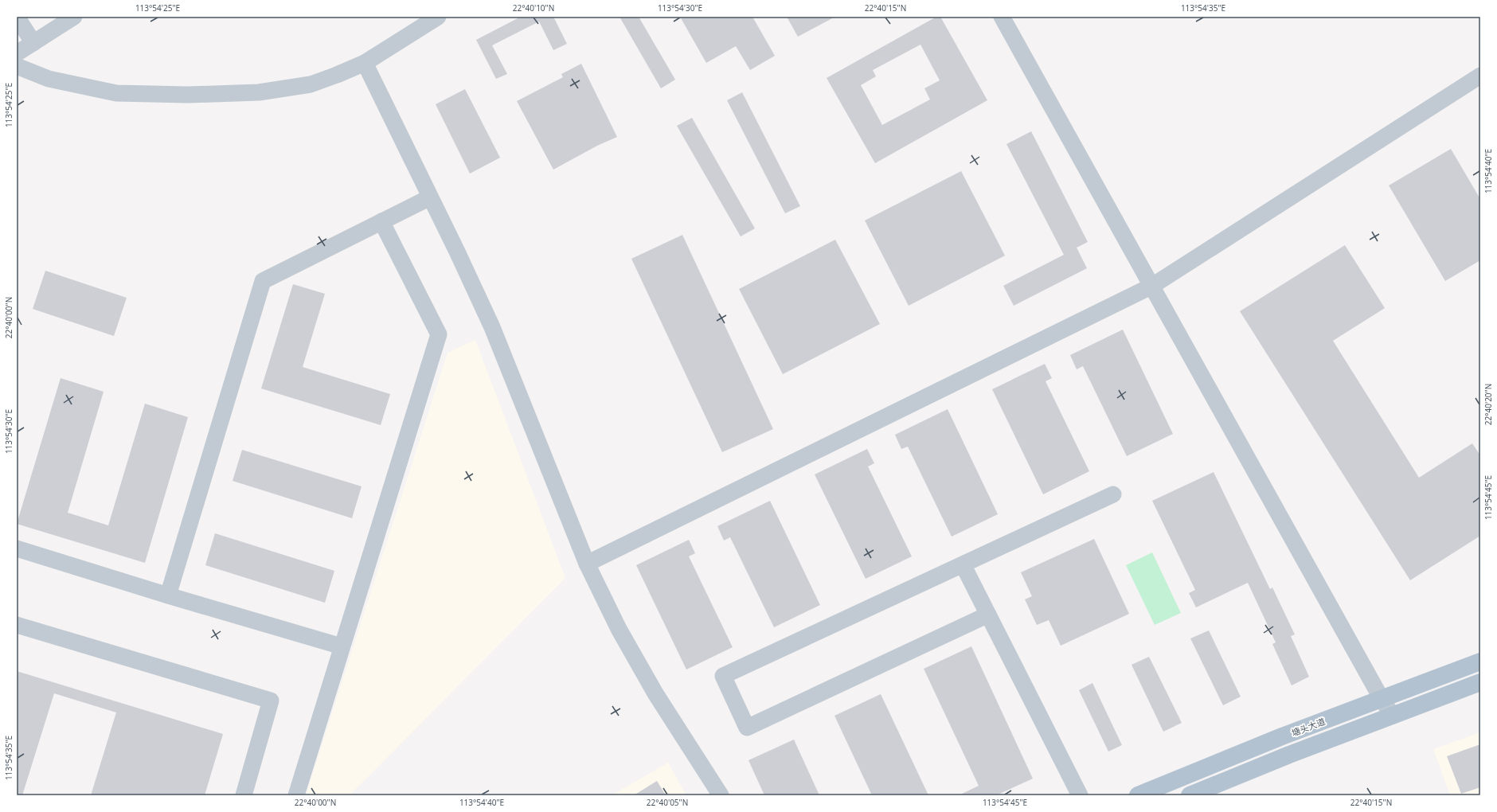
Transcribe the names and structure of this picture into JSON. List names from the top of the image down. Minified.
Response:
{"streets":{"main road":["塘头大道"]},"coordinates":["113°54'25\"E","22°40'10\"N","113°54'30\"E","22°40'15\"N","113°54'35\"E","113°54'40\"E","22°40'00\"N","22°40'20\"N","113°54'45\"E","22°40'05\"N"]}
